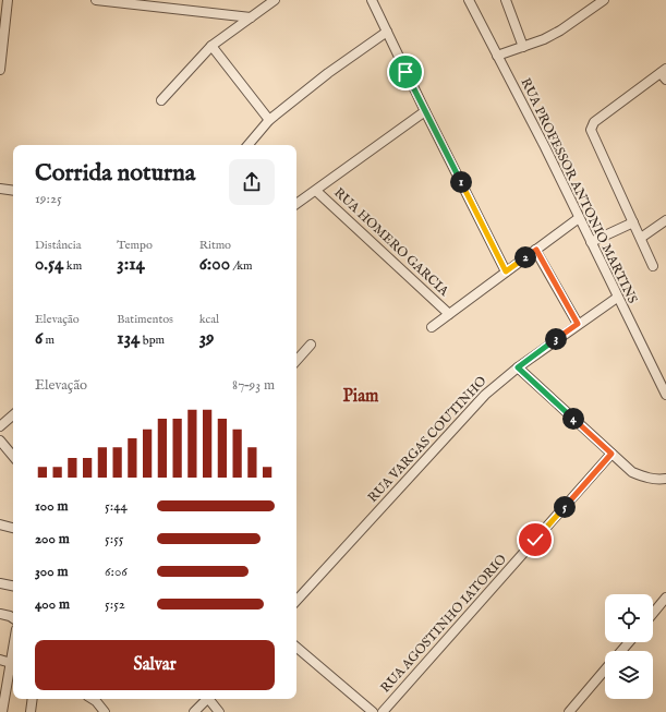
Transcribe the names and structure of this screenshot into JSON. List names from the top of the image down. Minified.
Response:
{"streets":{"street":["RUA PROFESSOR ANTONIO MARTINS","RUA HOMERO GARCIA","RUA VARGAS COUTINHO","RUA AGOSTINHO IATORIO"]},"crossings":[["RUA PROFESSOR ANTONIO MARTINS","RUA VARGAS COUTINHO"]],"districts":["Piam"],"page":{"heading":["Corrida noturna","19:25"],"pins":["1","2","3","4","5"],"stats":[["Distância","0.54 km"],["Tempo","3:14"],["Ritmo","6:00 /km"],["Elevação","6 m"],["Batimentos","134 bpm"],["kcal","39"]],"chart":["Elevação","87–93 m"],"list":[{"name":"100 m","note":"5:44"},{"name":"200 m","note":"5:55"},{"name":"300 m","note":"6:06"},{"name":"400 m","note":"5:52"}],"buttons":"Salvar"}}
